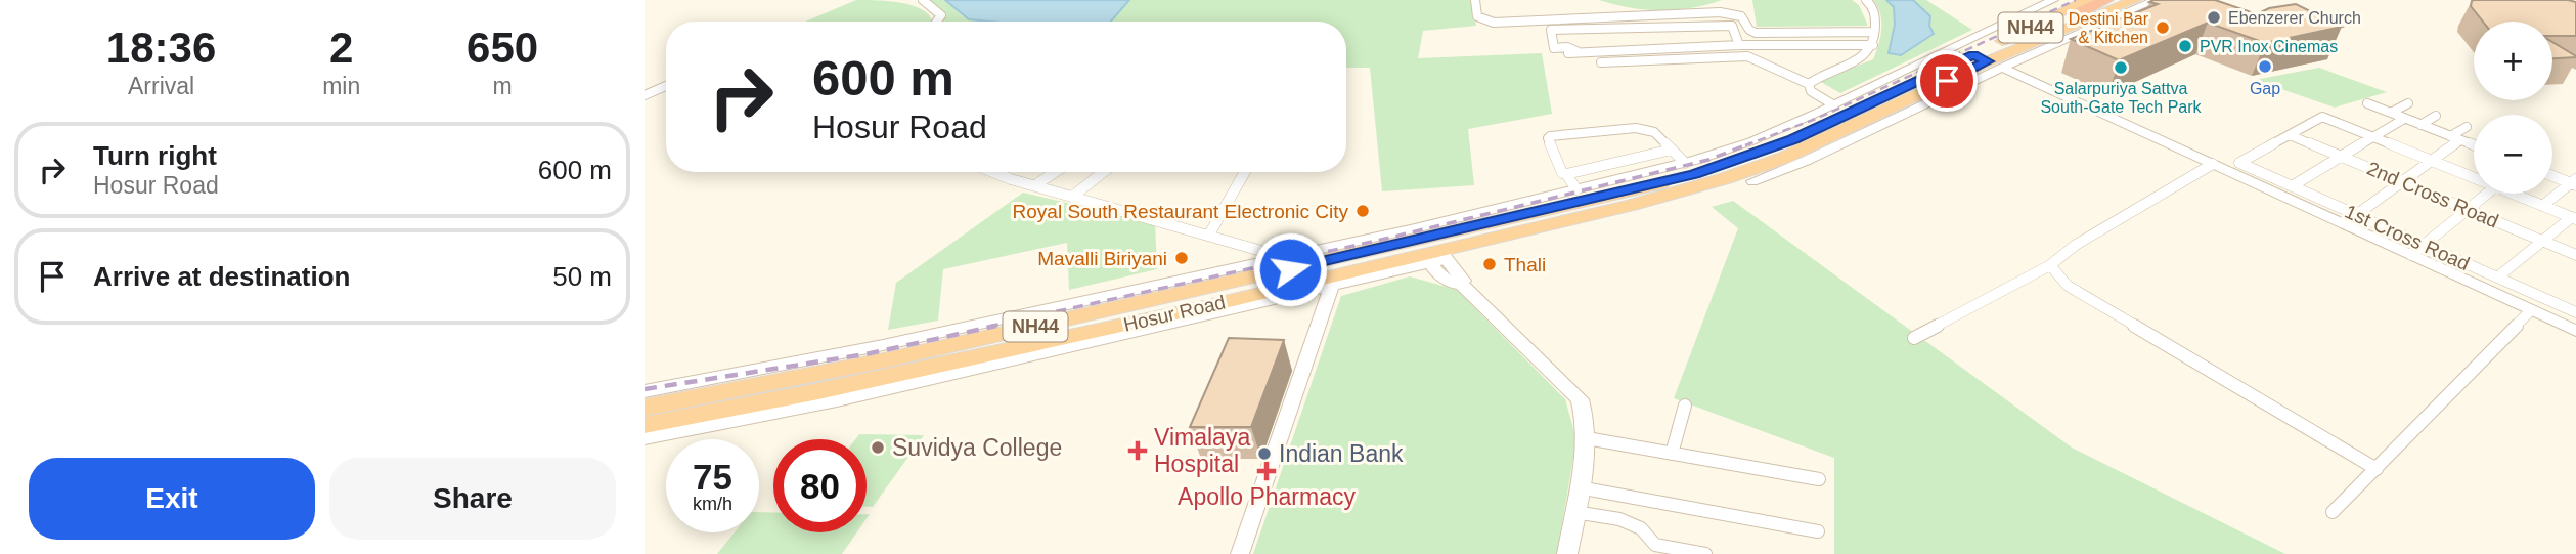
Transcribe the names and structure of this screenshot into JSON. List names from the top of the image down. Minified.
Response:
{"streets":{"highway":["NH44","Hosur Road"],"street":["2nd Cross Road","1st Cross Road"]},"crossings":[["2nd Cross Road","1st Cross Road"]],"places":{"other":["Ebenzerer Church","Destini Bar & Kitchen","PVR Inox Cinemas","Gap","Salarpuriya Sattva South-Gate Tech Park","Royal South Restaurant Electronic City","Mavalli Biriyani","Thali","Suvidya College","Indian Bank"],"health":["Vimalaya Hospital","Apollo Pharmacy"]},"page":{"eta":["18:36","Arrival","2","min","650","m"],"map_buttons":["+","−"],"turn":["600 m","Hosur Road"],"list":[{"name":"Turn right","note":"Hosur Road","value":"600 m"},{"name":"Arrive at destination","value":"50 m"}],"speed":"75 km/h","limit":"80","buttons":["Exit","Share"]}}
